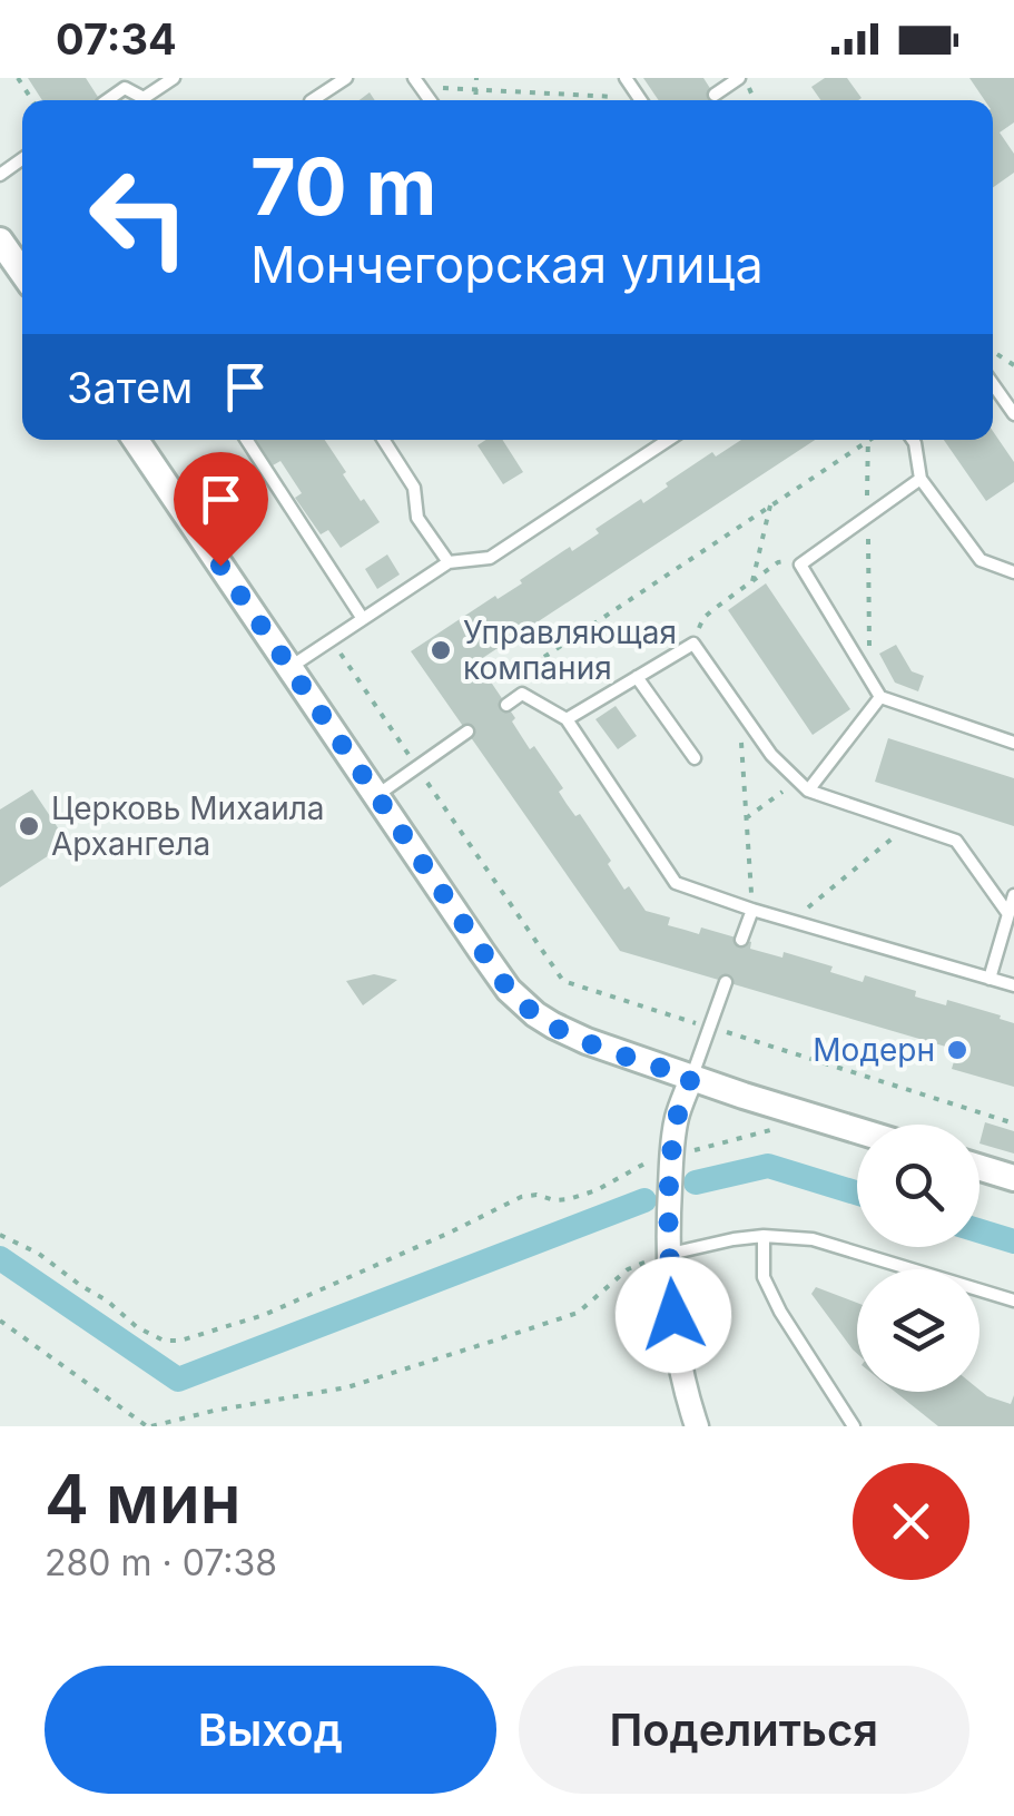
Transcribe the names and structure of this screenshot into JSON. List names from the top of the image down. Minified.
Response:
{"places":["Управляющая компания","Церковь Михаила Архангела","Модерн"],"page":{"status":"07:34","turn":["70 m","Мончегорская улица"],"then":"Затем","heading":["4 мин","280 m · 07:38"],"buttons":["Выход","Поделиться"]}}
